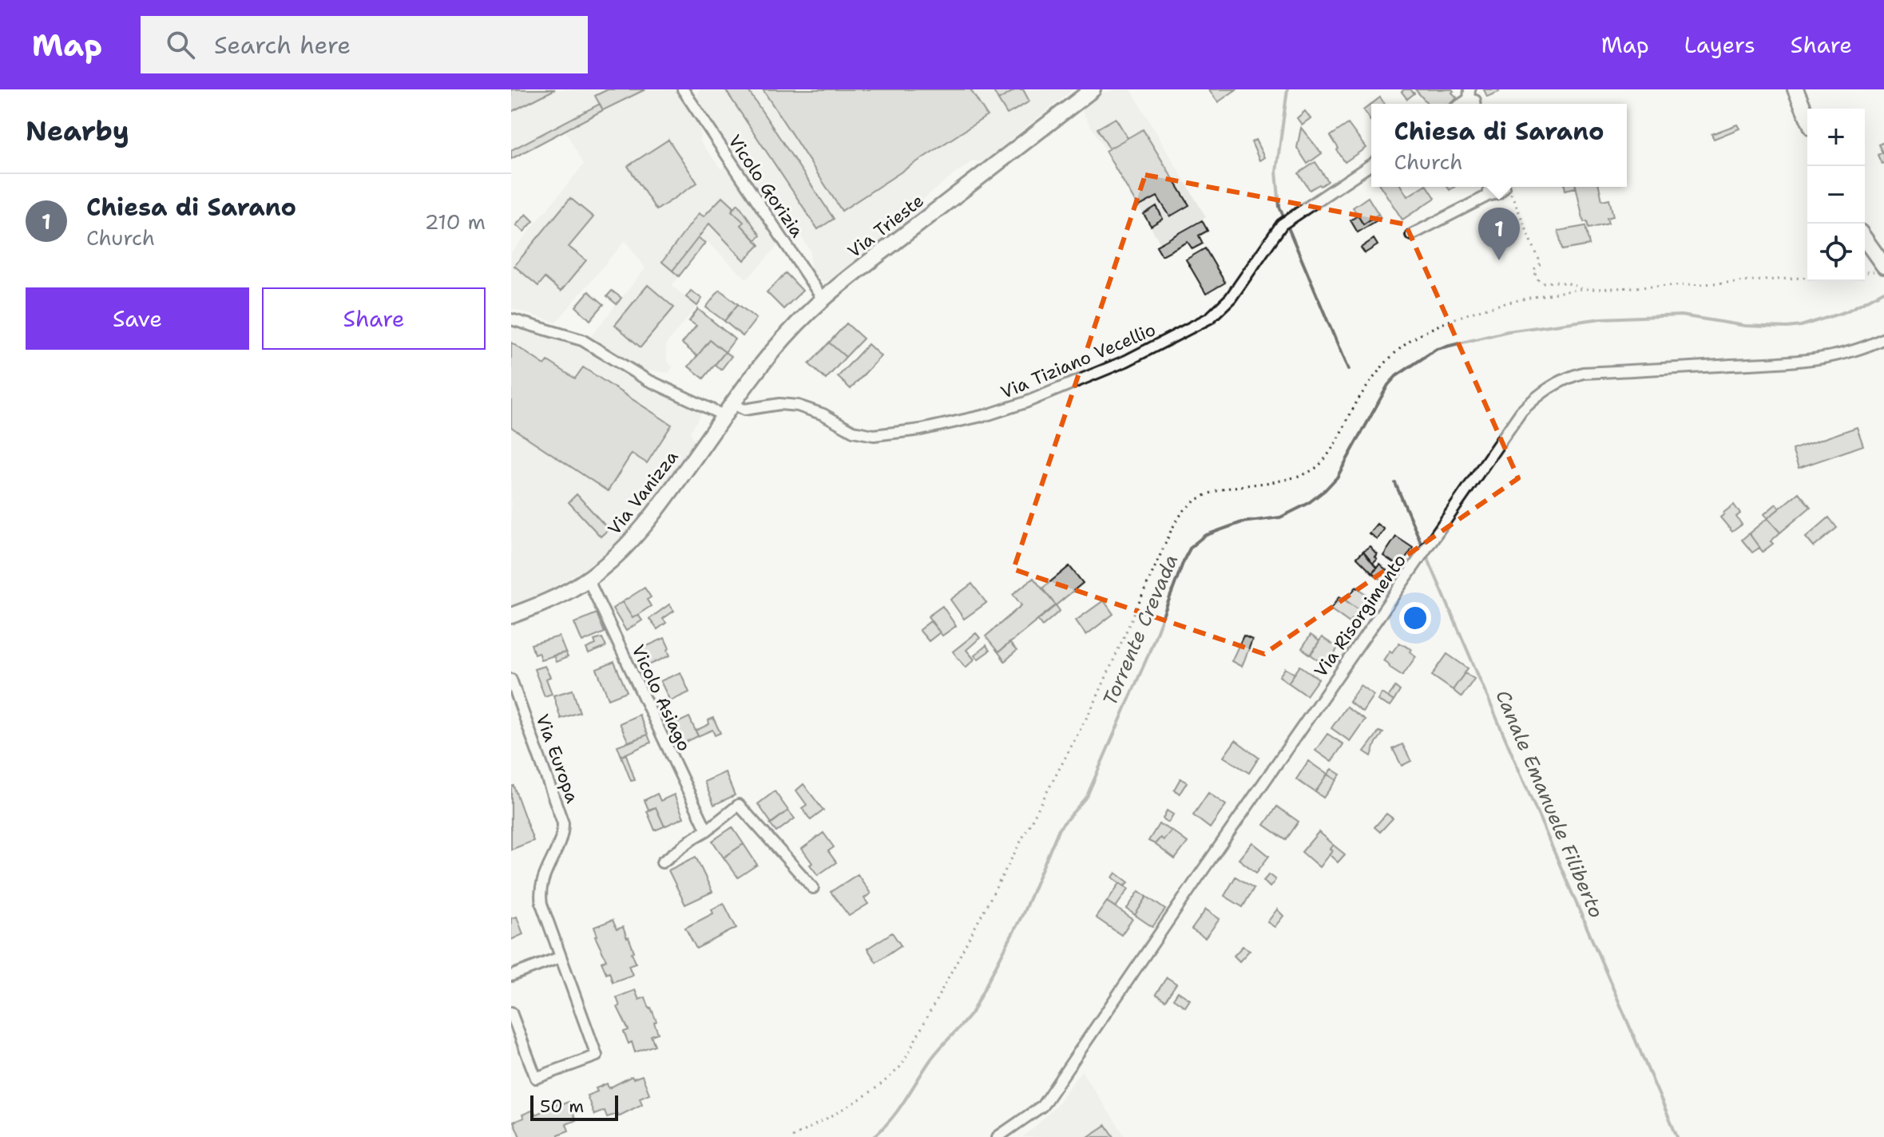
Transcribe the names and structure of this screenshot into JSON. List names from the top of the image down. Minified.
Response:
{"streets":{"street":["Vicolo Gorizia","Via Trieste","Via Tiziano Vecellio","Via Vanizza","Via Risorgimento","Vicolo Asiago","Via Europa"]},"crossings":[["Vicolo Gorizia","Via Trieste"],["Via Trieste","Via Tiziano Vecellio"],["Via Trieste","Via Vanizza"],["Via Tiziano Vecellio","Via Vanizza"],["Via Vanizza","Vicolo Asiago"]],"water":["Torrente Crevada","Canale Emanuele Filiberto"],"scale_bar":"50 m","page":{"header":"Map","search":"Search here","nav":["Map","Layers","Share"],"heading":"Nearby","popup":["Chiesa di Sarano","Church"],"map_buttons":["+","−"],"list":[{"mark":"1","name":"Chiesa di Sarano","note":"Church","value":"210 m"}],"pins":"1","buttons":["Save","Share"],"scale":"50 m"}}
